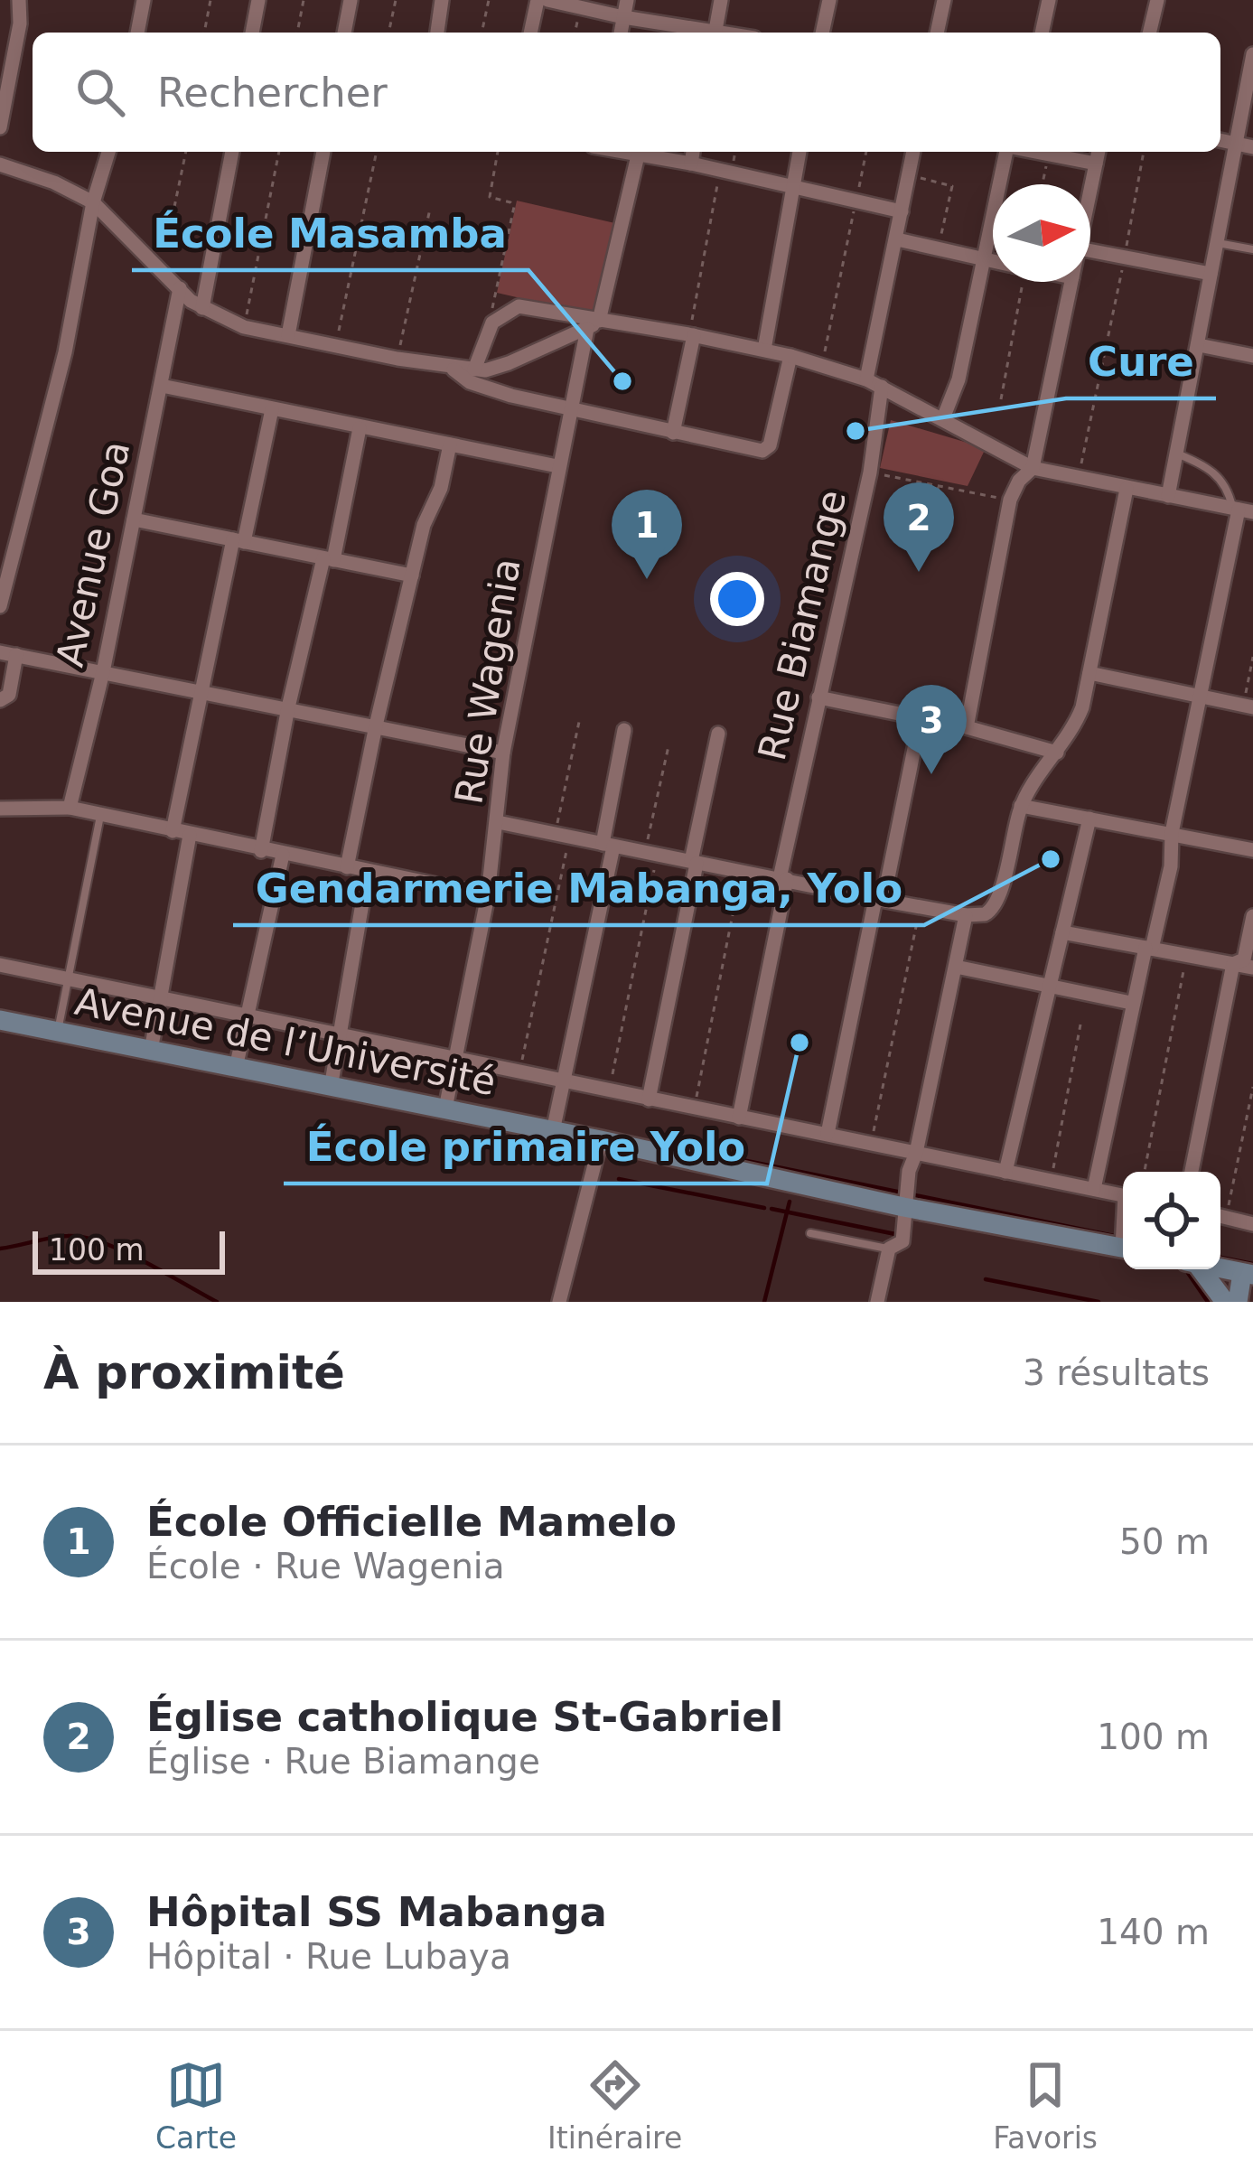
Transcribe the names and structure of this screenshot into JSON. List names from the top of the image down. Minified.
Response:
{"streets":{"main road":["Avenue de l’Université"],"street":["Avenue Goa","Rue Biamange","Rue Wagenia"]},"crossings":[["Rue Wagenia","Avenue de l’Université"]],"places":["École Masamba","Cure","Gendarmerie Mabanga, Yolo","École primaire Yolo"],"scale_bar":"100 m","north":"right","page":{"search":"Rechercher","pins":["2","1","3"],"scale":"100 m","heading":["À proximité","3 résultats"],"list":[{"mark":"1","name":"École Officielle Mamelo","note":"École · Rue Wagenia","value":"50 m"},{"mark":"2","name":"Église catholique St-Gabriel","note":"Église · Rue Biamange","value":"100 m"},{"mark":"3","name":"Hôpital SS Mabanga","note":"Hôpital · Rue Lubaya","value":"140 m"}],"nav":["Carte","Itinéraire","Favoris"]}}
